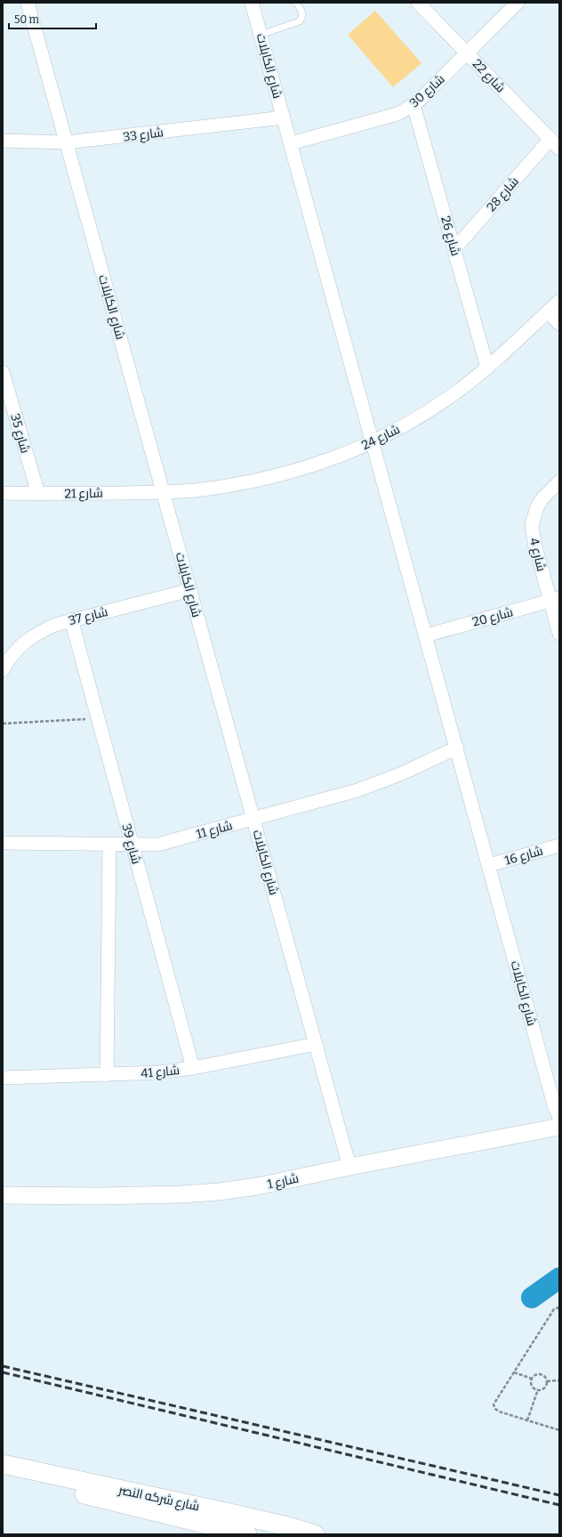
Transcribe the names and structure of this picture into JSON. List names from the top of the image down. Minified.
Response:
{"streets":{"main road":["شارع شركه النصر"],"street":["شارع الكابلات","شارع 22","شارع 30","شارع 33","شارع 28","شارع 26","شارع 35","شارع 24","شارع 21","شارع 4","شارع 37","شارع 20","شارع 11","شارع 39","شارع 16","شارع 41","شارع 1"]},"crossings":[["شارع الكابلات","شارع 30"],["شارع الكابلات","شارع 33"],["شارع الكابلات","شارع 24"],["شارع الكابلات","شارع 21"],["شارع الكابلات","شارع 37"],["شارع الكابلات","شارع 20"],["شارع الكابلات","شارع 11"],["شارع الكابلات","شارع 16"],["شارع الكابلات","شارع 41"],["شارع الكابلات","شارع 1"],["شارع 22","شارع 30"],["شارع 22","شارع 28"],["شارع 30","شارع 26"],["شارع 28","شارع 26"],["شارع 26","شارع 24"],["شارع 35","شارع 21"],["شارع 24","شارع 21"],["شارع 4","شارع 20"],["شارع 37","شارع 39"],["شارع 11","شارع 39"],["شارع 39","شارع 41"]],"scale_bar":"50 m"}
